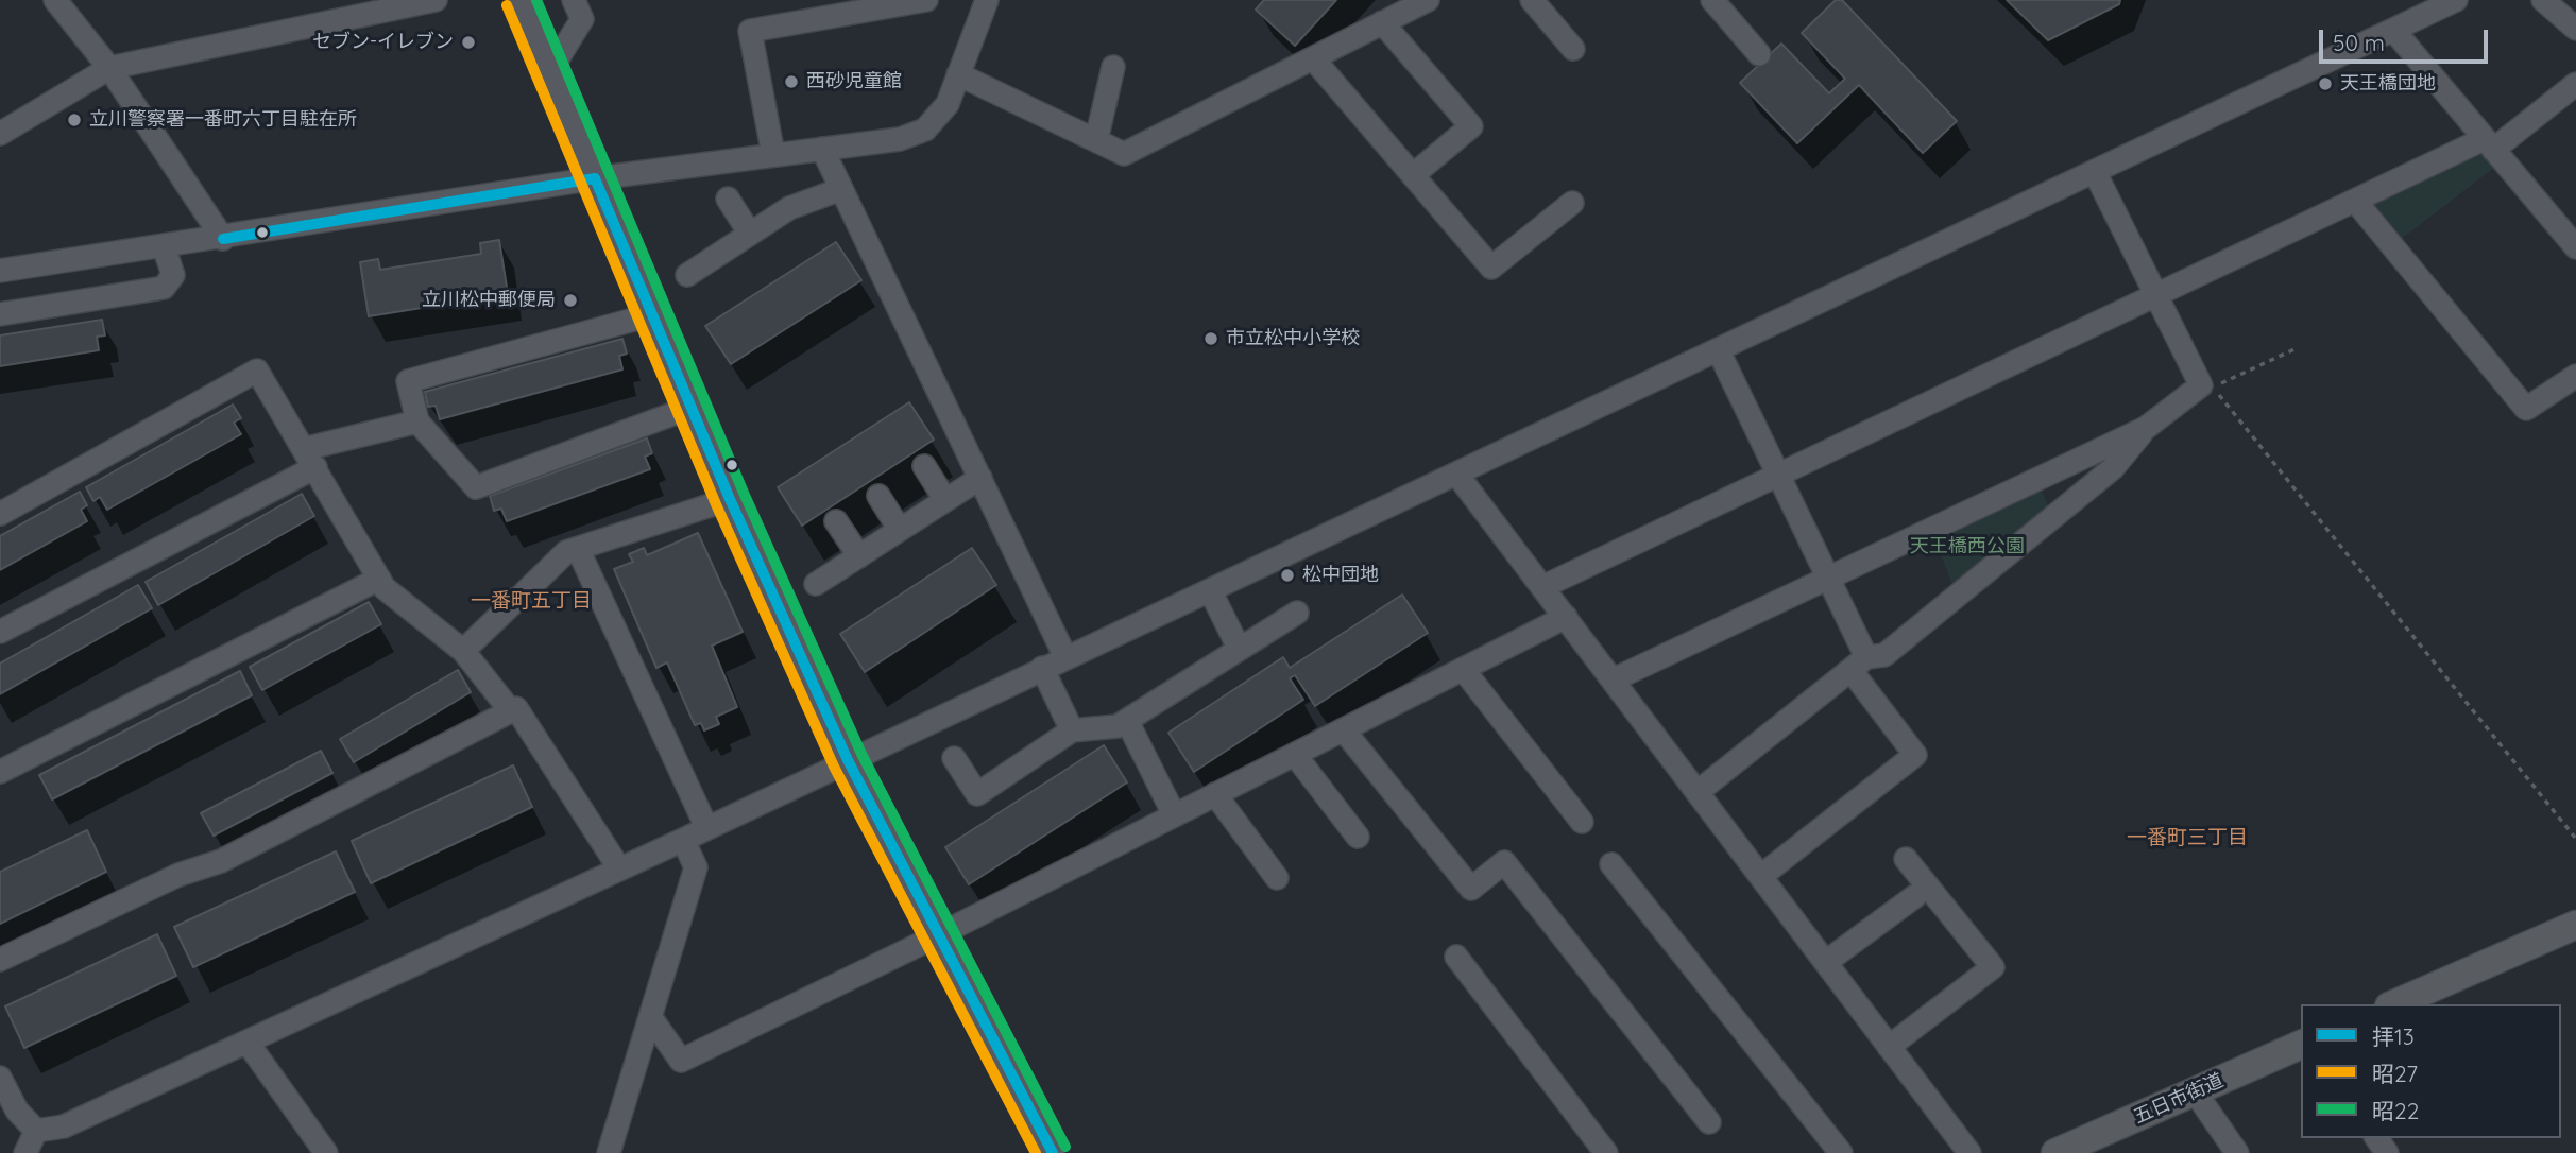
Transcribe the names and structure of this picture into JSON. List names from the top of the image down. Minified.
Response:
{"streets":{"main road":["五日市街道"]},"districts":["一番町五丁目","一番町三丁目"],"parks":["天王橋西公園"],"places":["セブン-イレブン","西砂児童館","天王橋団地","立川警察署一番町六丁目駐在所","立川松中郵便局","市立松中小学校","松中団地"],"lines":["transit line 昭22","transit line 昭27","transit line 拝13"],"legend":["拝13","昭27","昭22"],"scale_bar":"50 m"}
